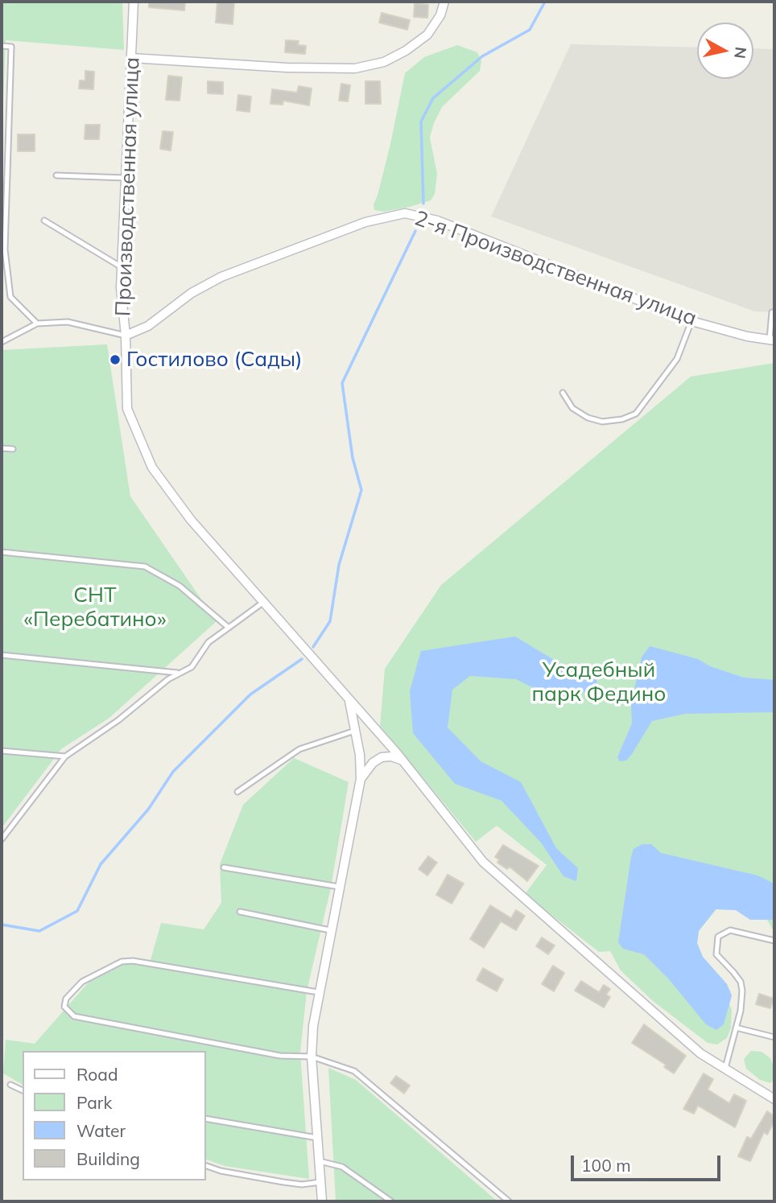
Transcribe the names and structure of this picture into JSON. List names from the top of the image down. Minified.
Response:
{"streets":{"street":["Производственная улица","2-я Производственная улица"]},"crossings":[["Производственная улица","2-я Производственная улица"]],"parks":["СНТ «Перебатино»","Усадебный парк Федино"],"places":["Гостилово (Сады)"],"legend":["Road","Park","Water","Building"],"scale_bar":"100 m","north":"right"}
